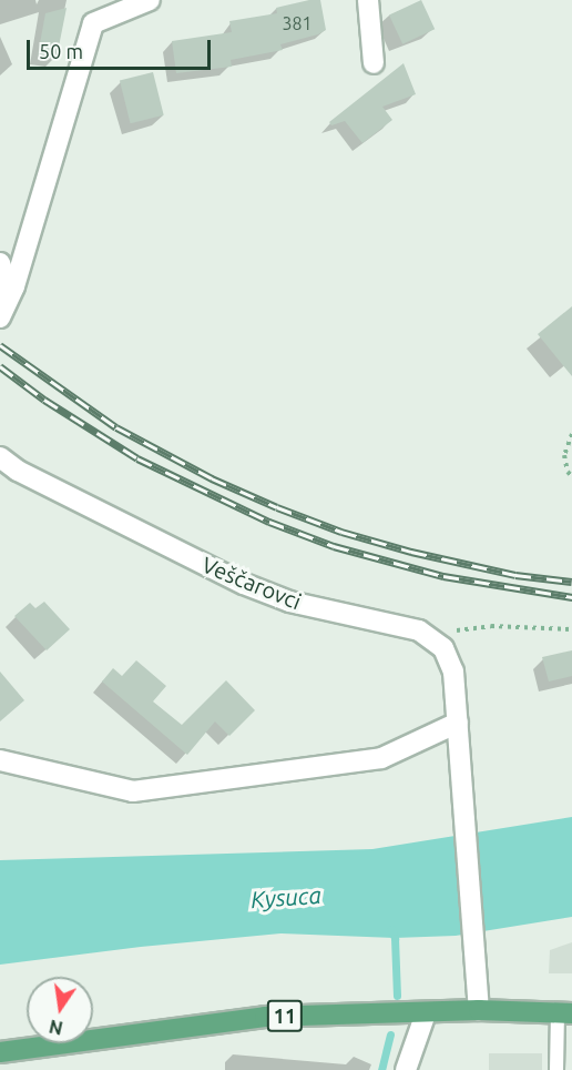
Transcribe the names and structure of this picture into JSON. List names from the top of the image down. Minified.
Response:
{"streets":{"main road":["11"],"street":["Veščarovci"]},"water":["Kysuca"],"house_numbers":["381"],"scale_bar":"50 m","north":"bottom"}
